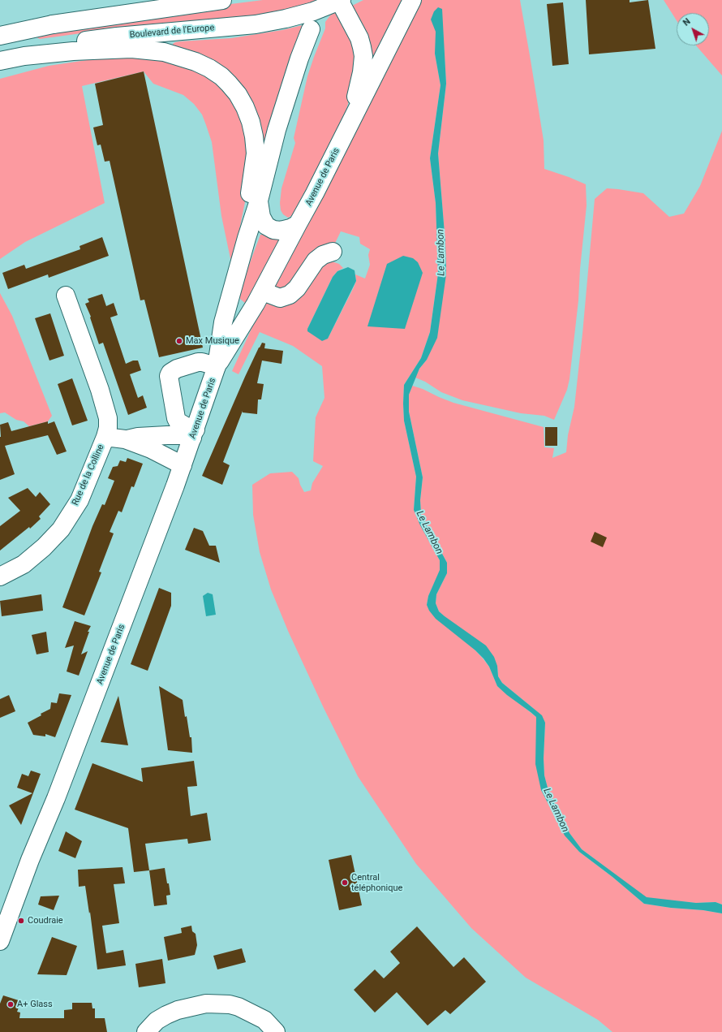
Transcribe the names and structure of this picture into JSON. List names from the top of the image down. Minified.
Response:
{"streets":{"main road":["Boulevard de l'Europe","Avenue de Paris","Rue de la Colline"]},"crossings":[["Avenue de Paris","Rue de la Colline"]],"water":["Le Lambon"],"places":["Max Musique","Central téléphonique","Coudraie","A+ Glass"],"north":"top left"}
